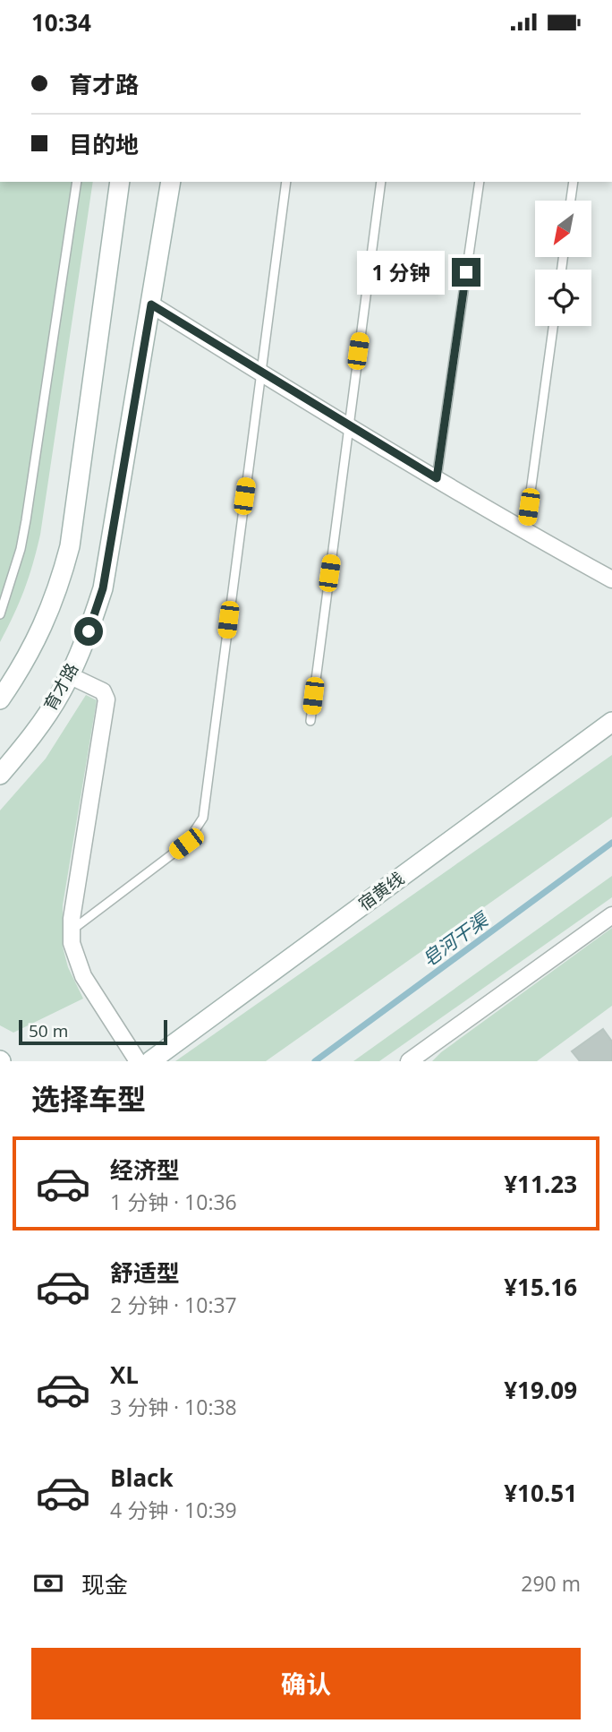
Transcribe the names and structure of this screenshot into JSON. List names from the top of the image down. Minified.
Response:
{"streets":{"street":["育才路","宿黄线"]},"water":["皂河干渠"],"scale_bar":"50 m","north":"bottom left","page":{"status":"10:34","banner":["育才路","目的地"],"bubble":"1 分钟","scale":"50 m","heading":"选择车型","list":[{"name":"经济型","note":"1 分钟 · 10:36","value":"¥11.23"},{"name":"舒适型","note":"2 分钟 · 10:37","value":"¥15.16"},{"name":"XL","note":"3 分钟 · 10:38","value":"¥19.09"},{"name":"Black","note":"4 分钟 · 10:39","value":"¥10.51"}],"pay":["现金","290 m"],"buttons":"确认"}}
